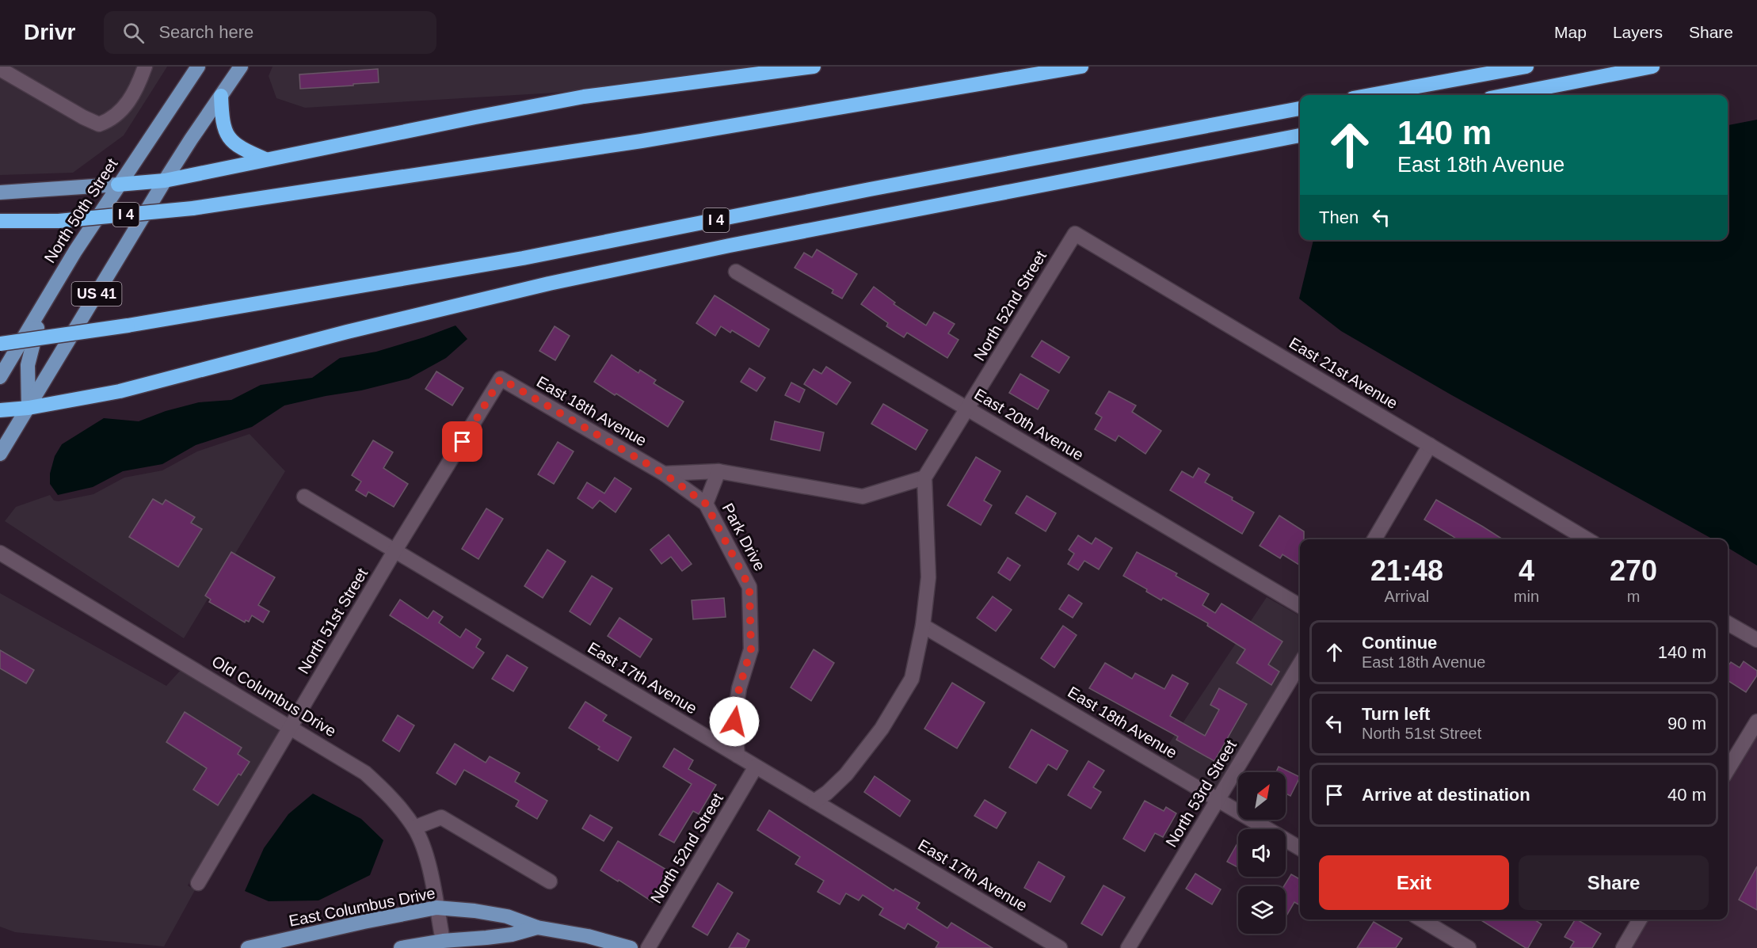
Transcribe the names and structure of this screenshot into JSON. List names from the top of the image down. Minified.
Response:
{"streets":{"highway":["I 4"],"main road":["North 50th Street","US 41","East Columbus Drive"],"street":["North 52nd Street","East 21st Avenue","East 18th Avenue","East 20th Avenue","Park Drive","North 51st Street","East 17th Avenue","Old Columbus Drive","North 53rd Street"]},"crossings":[["North 52nd Street","East 21st Avenue"],["North 52nd Street","East 20th Avenue"],["North 52nd Street","East 17th Avenue"],["East 18th Avenue","Park Drive"],["East 18th Avenue","North 51st Street"],["East 18th Avenue","North 53rd Street"],["Park Drive","East 17th Avenue"],["North 51st Street","East 17th Avenue"],["North 51st Street","Old Columbus Drive"],["Old Columbus Drive","East Columbus Drive"]],"north":"top right","page":{"header":"Drivr","search":"Search here","nav":["Map","Layers","Share"],"turn":["140 m","East 18th Avenue"],"then":"Then","eta":["21:48","Arrival","4","min","270","m"],"list":[{"name":"Continue","note":"East 18th Avenue","value":"140 m"},{"name":"Turn left","note":"North 51st Street","value":"90 m"},{"name":"Arrive at destination","value":"40 m"}],"buttons":["Exit","Share"]}}
